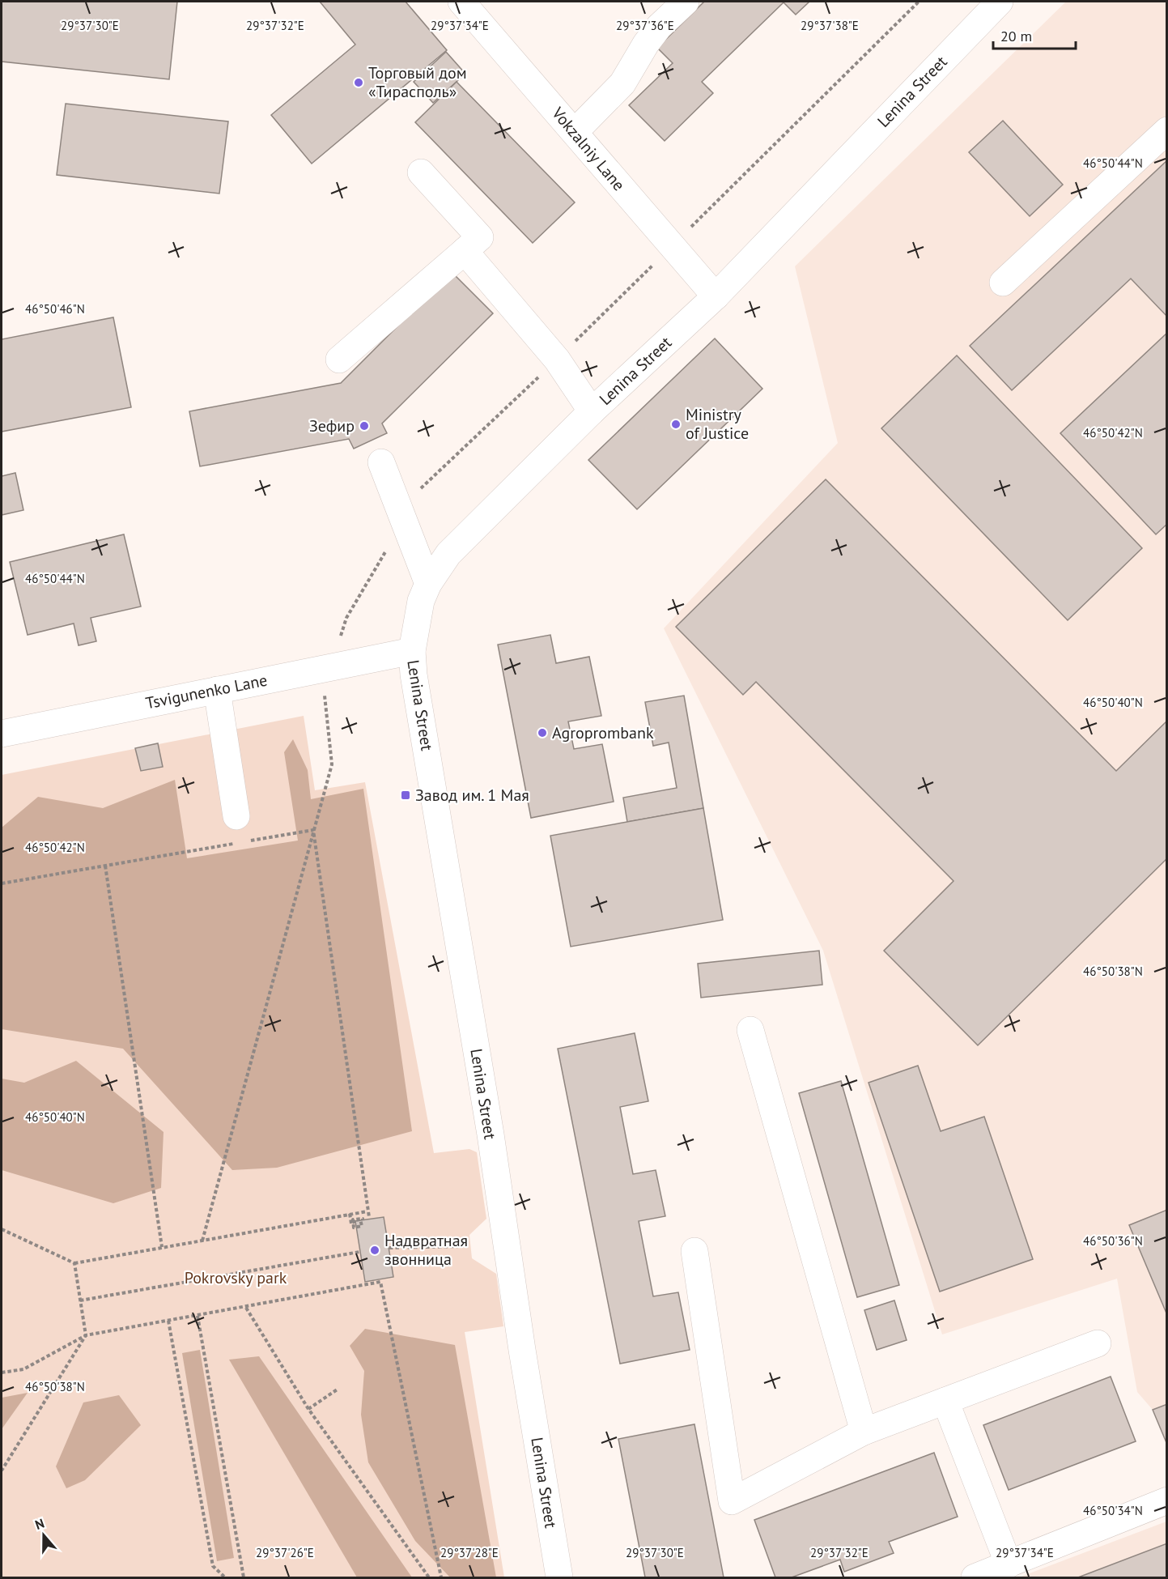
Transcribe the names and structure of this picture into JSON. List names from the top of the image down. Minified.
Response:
{"streets":{"street":["Lenina Street","Vokzalniy Lane","Tsvigunenko Lane"]},"crossings":[["Lenina Street","Vokzalniy Lane"],["Lenina Street","Tsvigunenko Lane"]],"parks":["Pokrovsky park"],"places":{"other":["Торговый дом «Тирасполь»","Ministry of Justice","Зефир","Agroprombank","Надвратная звонница"],"transit":["Завод им. 1 Мая"]},"scale_bar":"20 m","north":"top","coordinates":["29°37'30\"E","29°37'32\"E","29°37'34\"E","29°37'36\"E","29°37'38\"E","46°50'44\"N","46°50'46\"N","46°50'42\"N","46°50'40\"N","46°50'38\"N","46°50'36\"N","46°50'34\"N","29°37'26\"E","29°37'28\"E"]}
